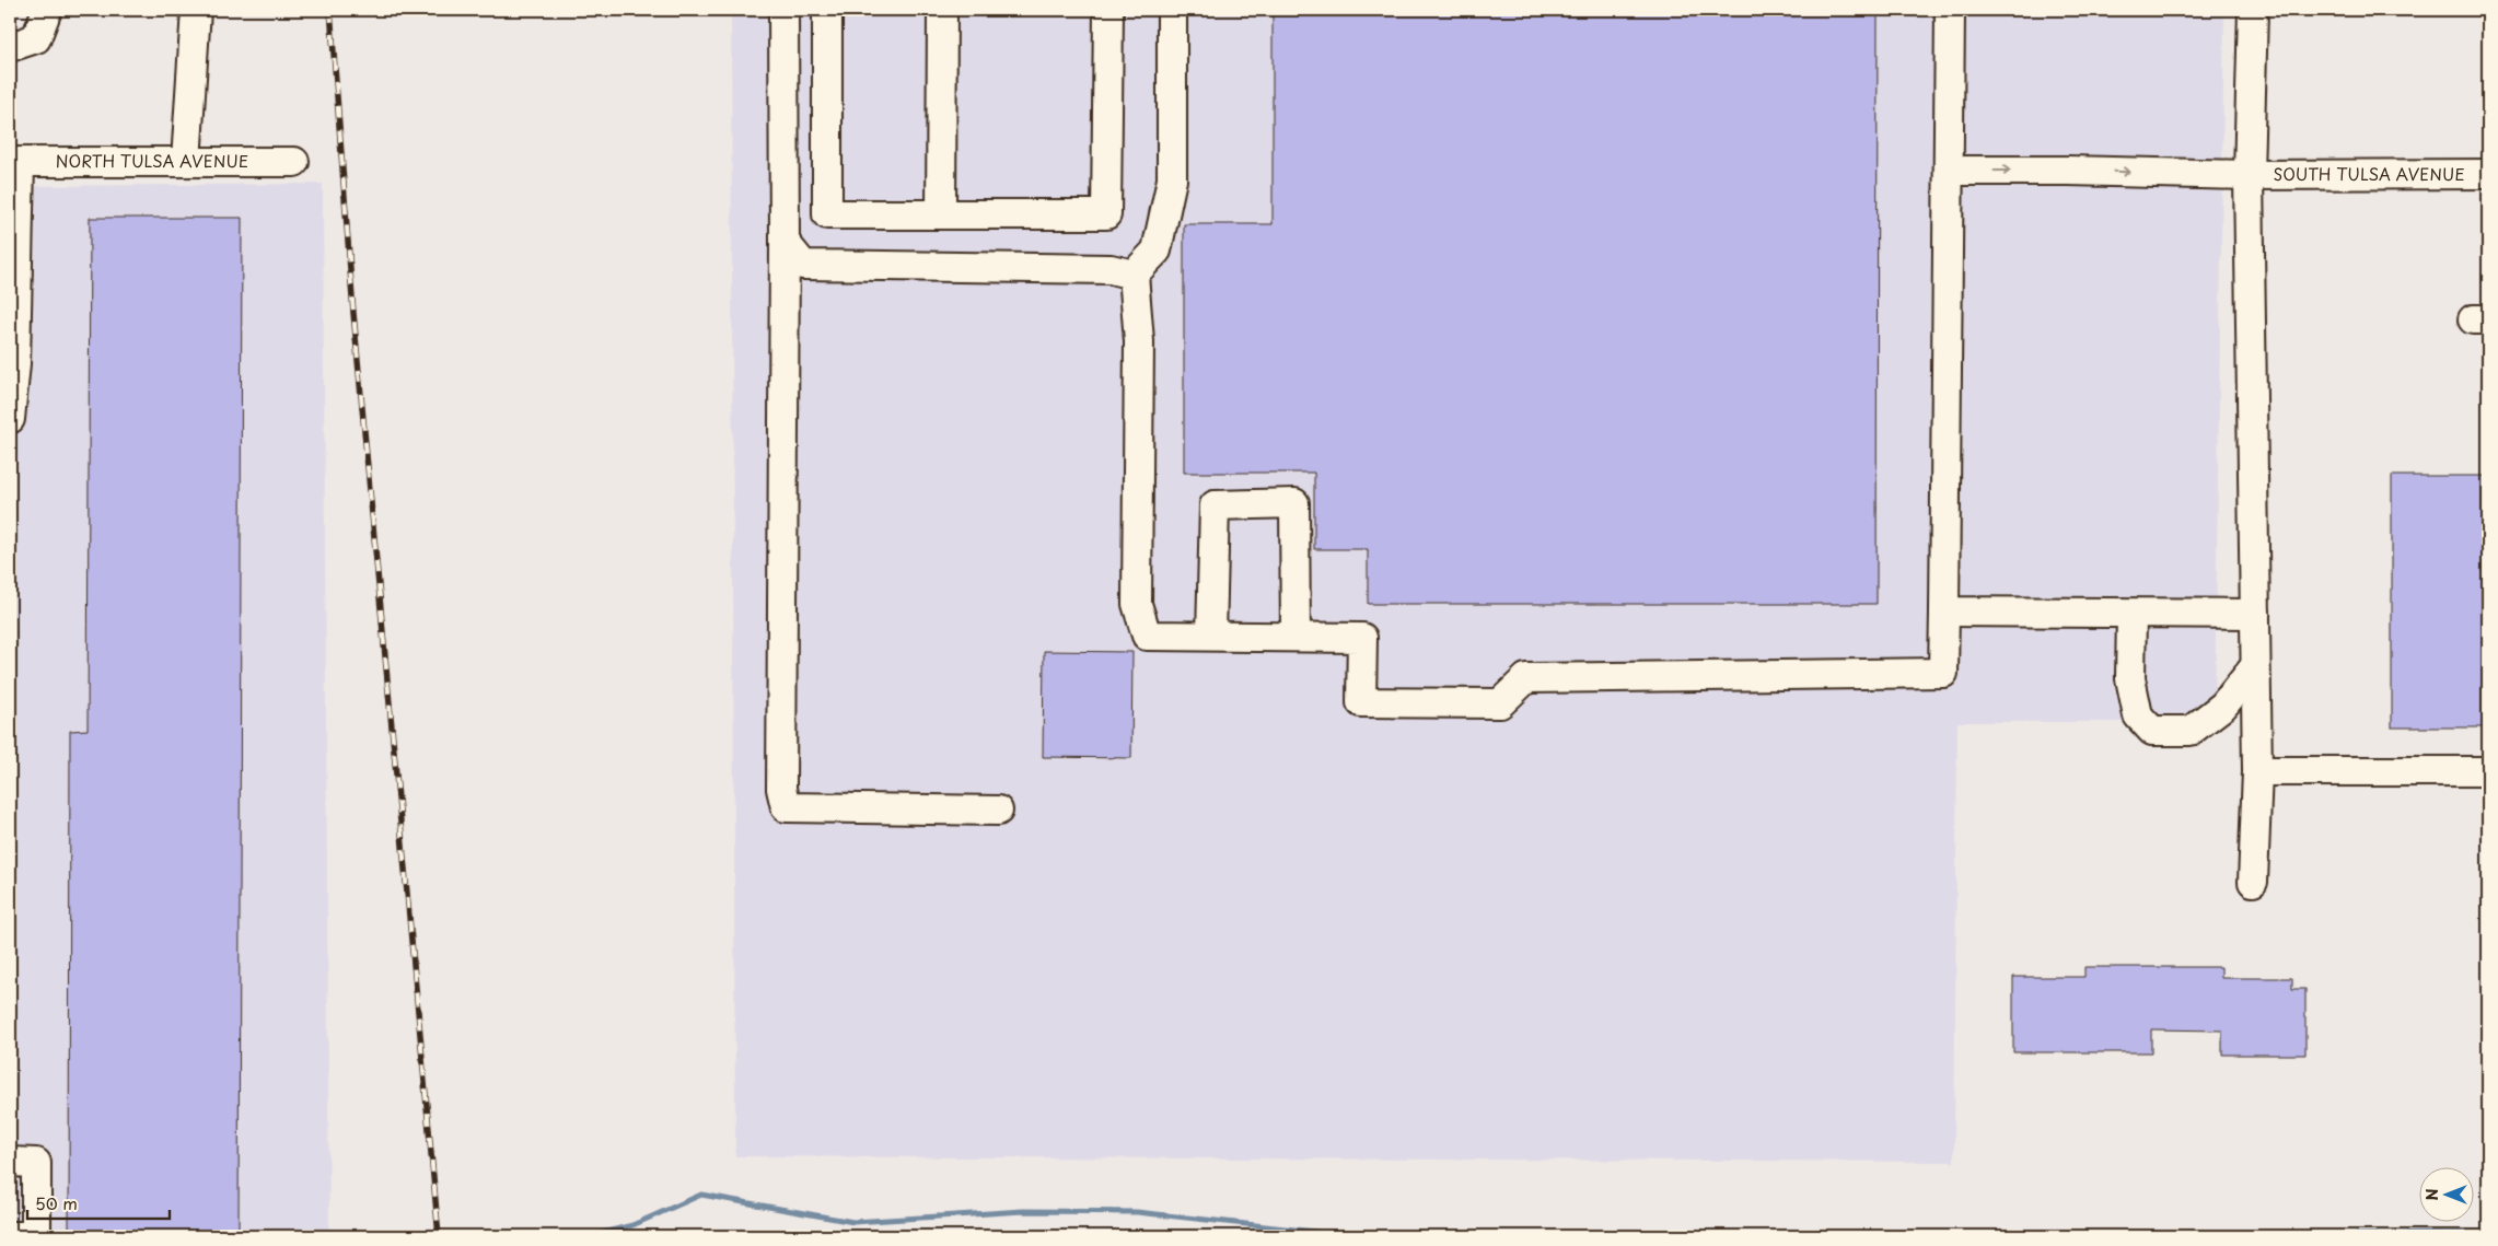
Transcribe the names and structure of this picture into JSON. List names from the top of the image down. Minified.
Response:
{"streets":{"street":["NORTH TULSA AVENUE","SOUTH TULSA AVENUE"]},"one_way":["SOUTH TULSA AVENUE"],"scale_bar":"50 m","north":"left"}
